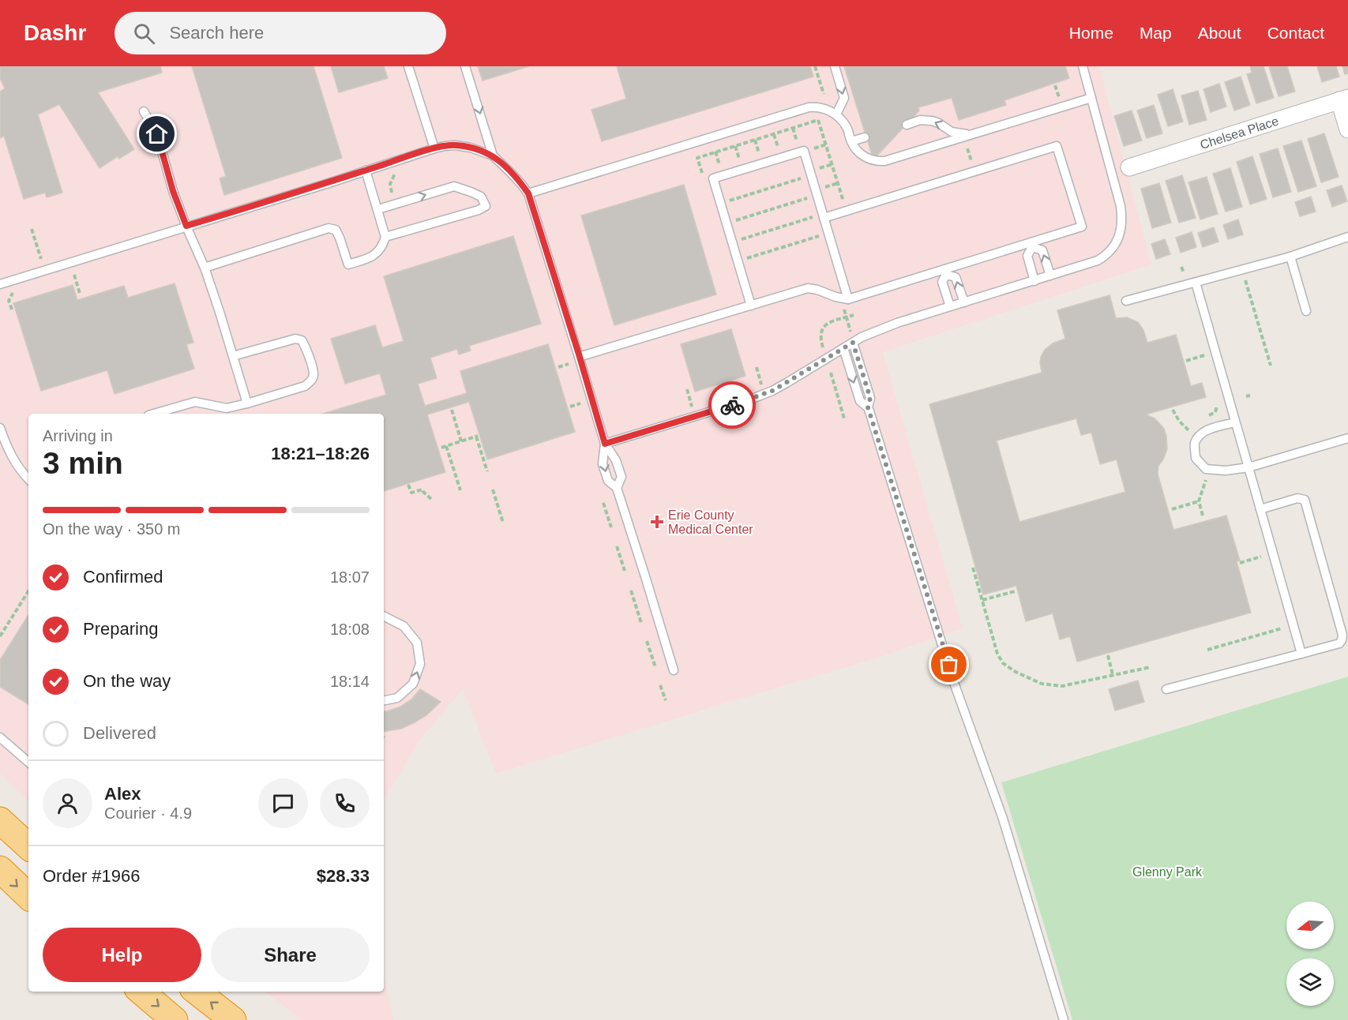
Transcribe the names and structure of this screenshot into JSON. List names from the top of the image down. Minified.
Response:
{"streets":{"street":["Chelsea Place"]},"parks":["Glenny Park"],"places":{"health":["Erie County Medical Center"]},"north":"left","page":{"header":"Dashr","search":"Search here","nav":["Home","Map","About","Contact"],"heading":["3 min","Arriving in","18:21–18:26"],"panel":["Alex","Courier · 4.9","Order #1966","$28.33"],"bar":"On the way · 350 m","list":[["Confirmed","18:07"],["Preparing","18:08"],["On the way","18:14"],"Delivered"],"buttons":["Help","Share"]}}
